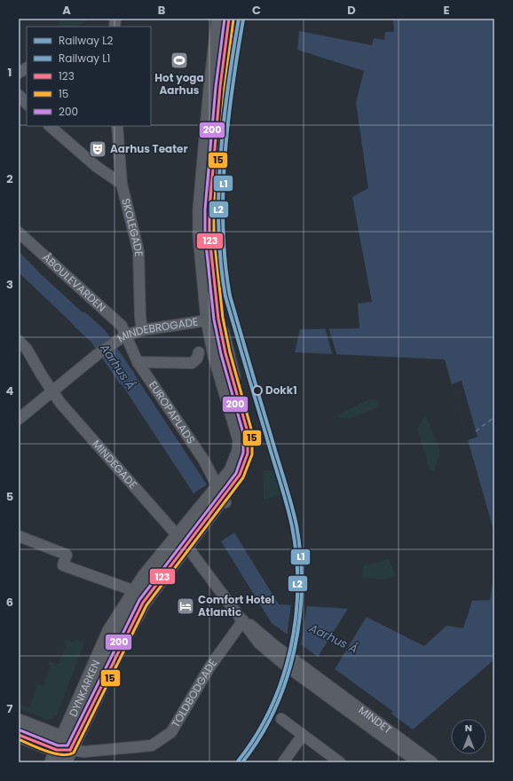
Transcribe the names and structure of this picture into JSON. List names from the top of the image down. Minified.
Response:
{"streets":{"street":["SKOLEGADE","ÅBOULEVARDEN","MINDEBROGADE","EUROPAPLADS","MINDEGADE","DYNKARKEN","TOLDBODGADE","MINDET"]},"crossings":[["SKOLEGADE","MINDEBROGADE"],["ÅBOULEVARDEN","MINDEBROGADE"],["ÅBOULEVARDEN","EUROPAPLADS"],["MINDEBROGADE","EUROPAPLADS"],["MINDEBROGADE","MINDEGADE"],["MINDEGADE","DYNKARKEN"],["DYNKARKEN","TOLDBODGADE"]],"water":["Aarhus Å"],"places":{"sports":["Hot yoga Aarhus"],"theatre":["Aarhus Teater"],"other":["Dokk1"],"hotel":["Comfort Hotel Atlantic"]},"lines":["rail line L2","transit line 123","transit line 200","rail line L1","transit line 15"],"legend":["Railway L2","Railway L1","123","15","200"],"north":"top","grid":{"columns":["A","B","C","D","E"],"rows":["1","2","3","4","5","6","7"]}}
